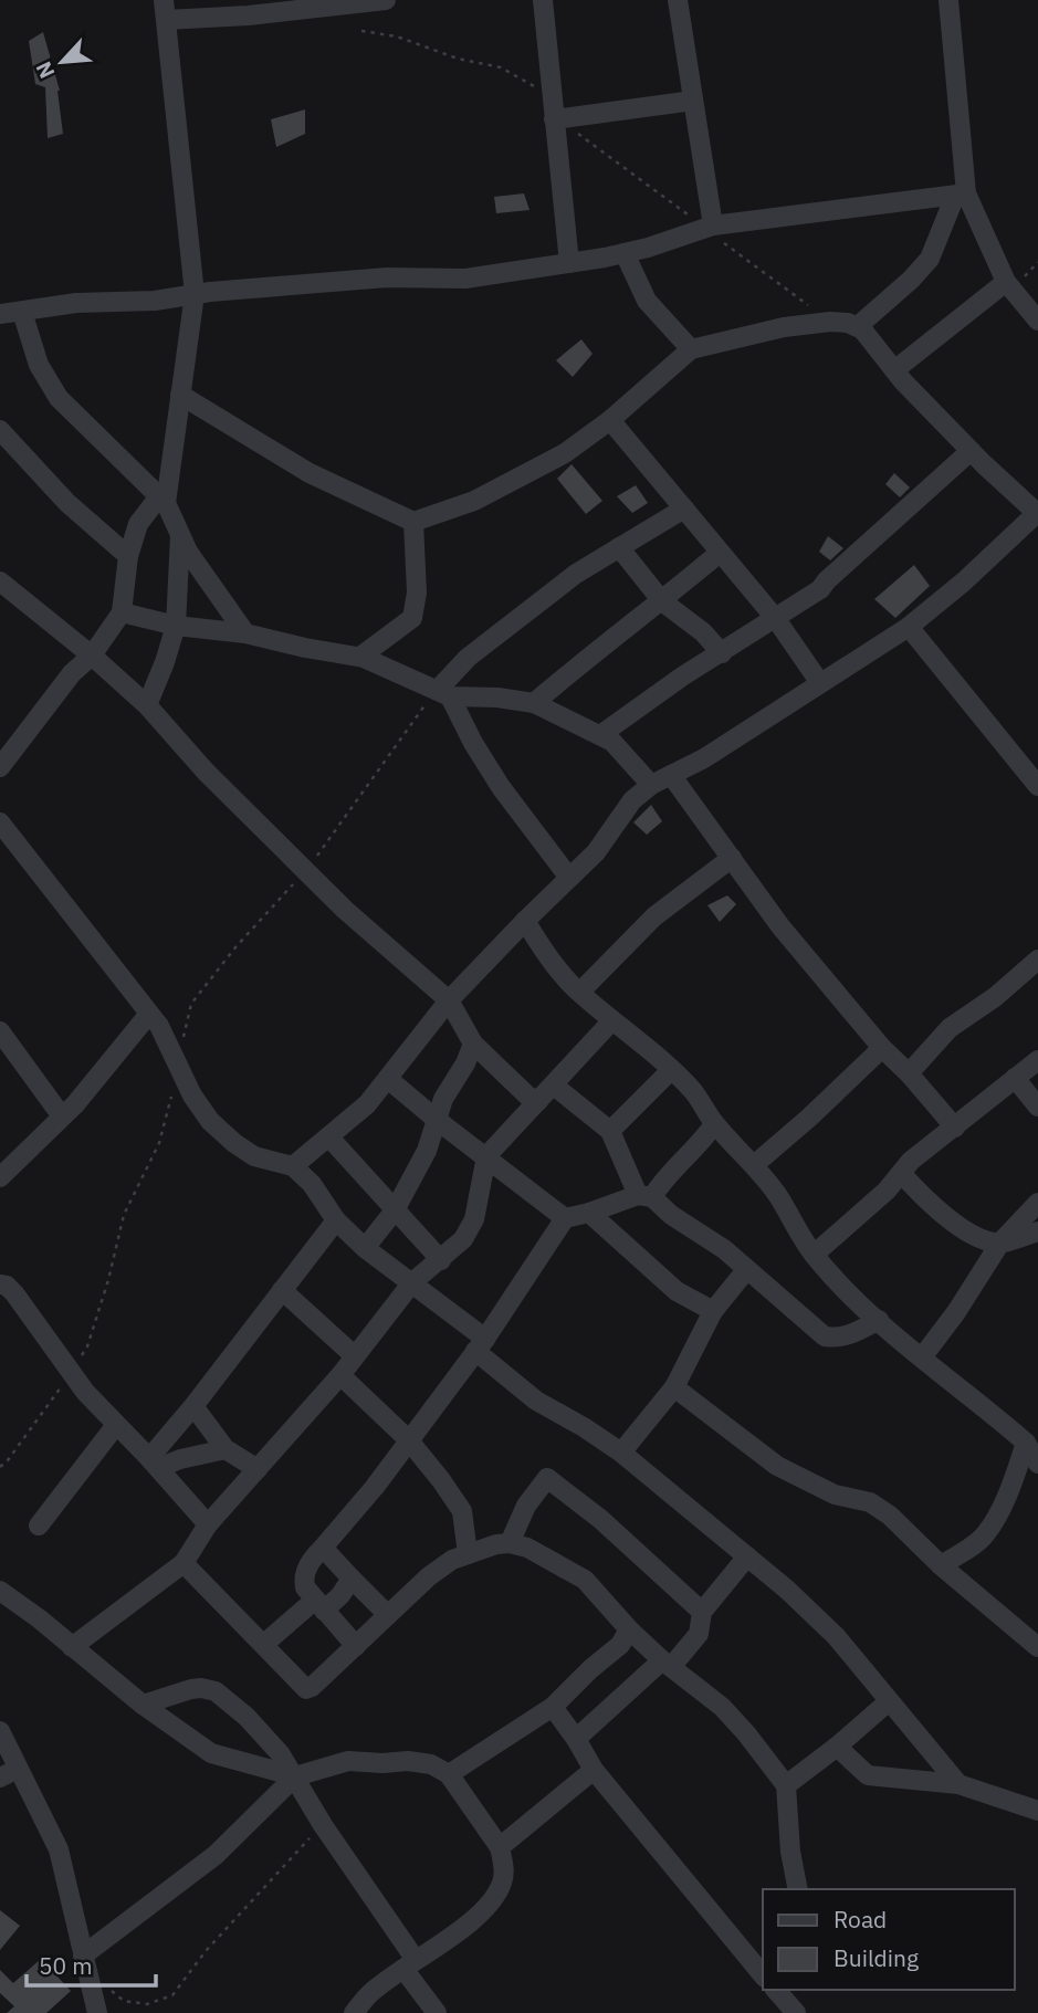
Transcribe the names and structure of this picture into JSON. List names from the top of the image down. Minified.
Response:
{"legend":["Road","Building"],"scale_bar":"50 m","north":"bottom left"}
